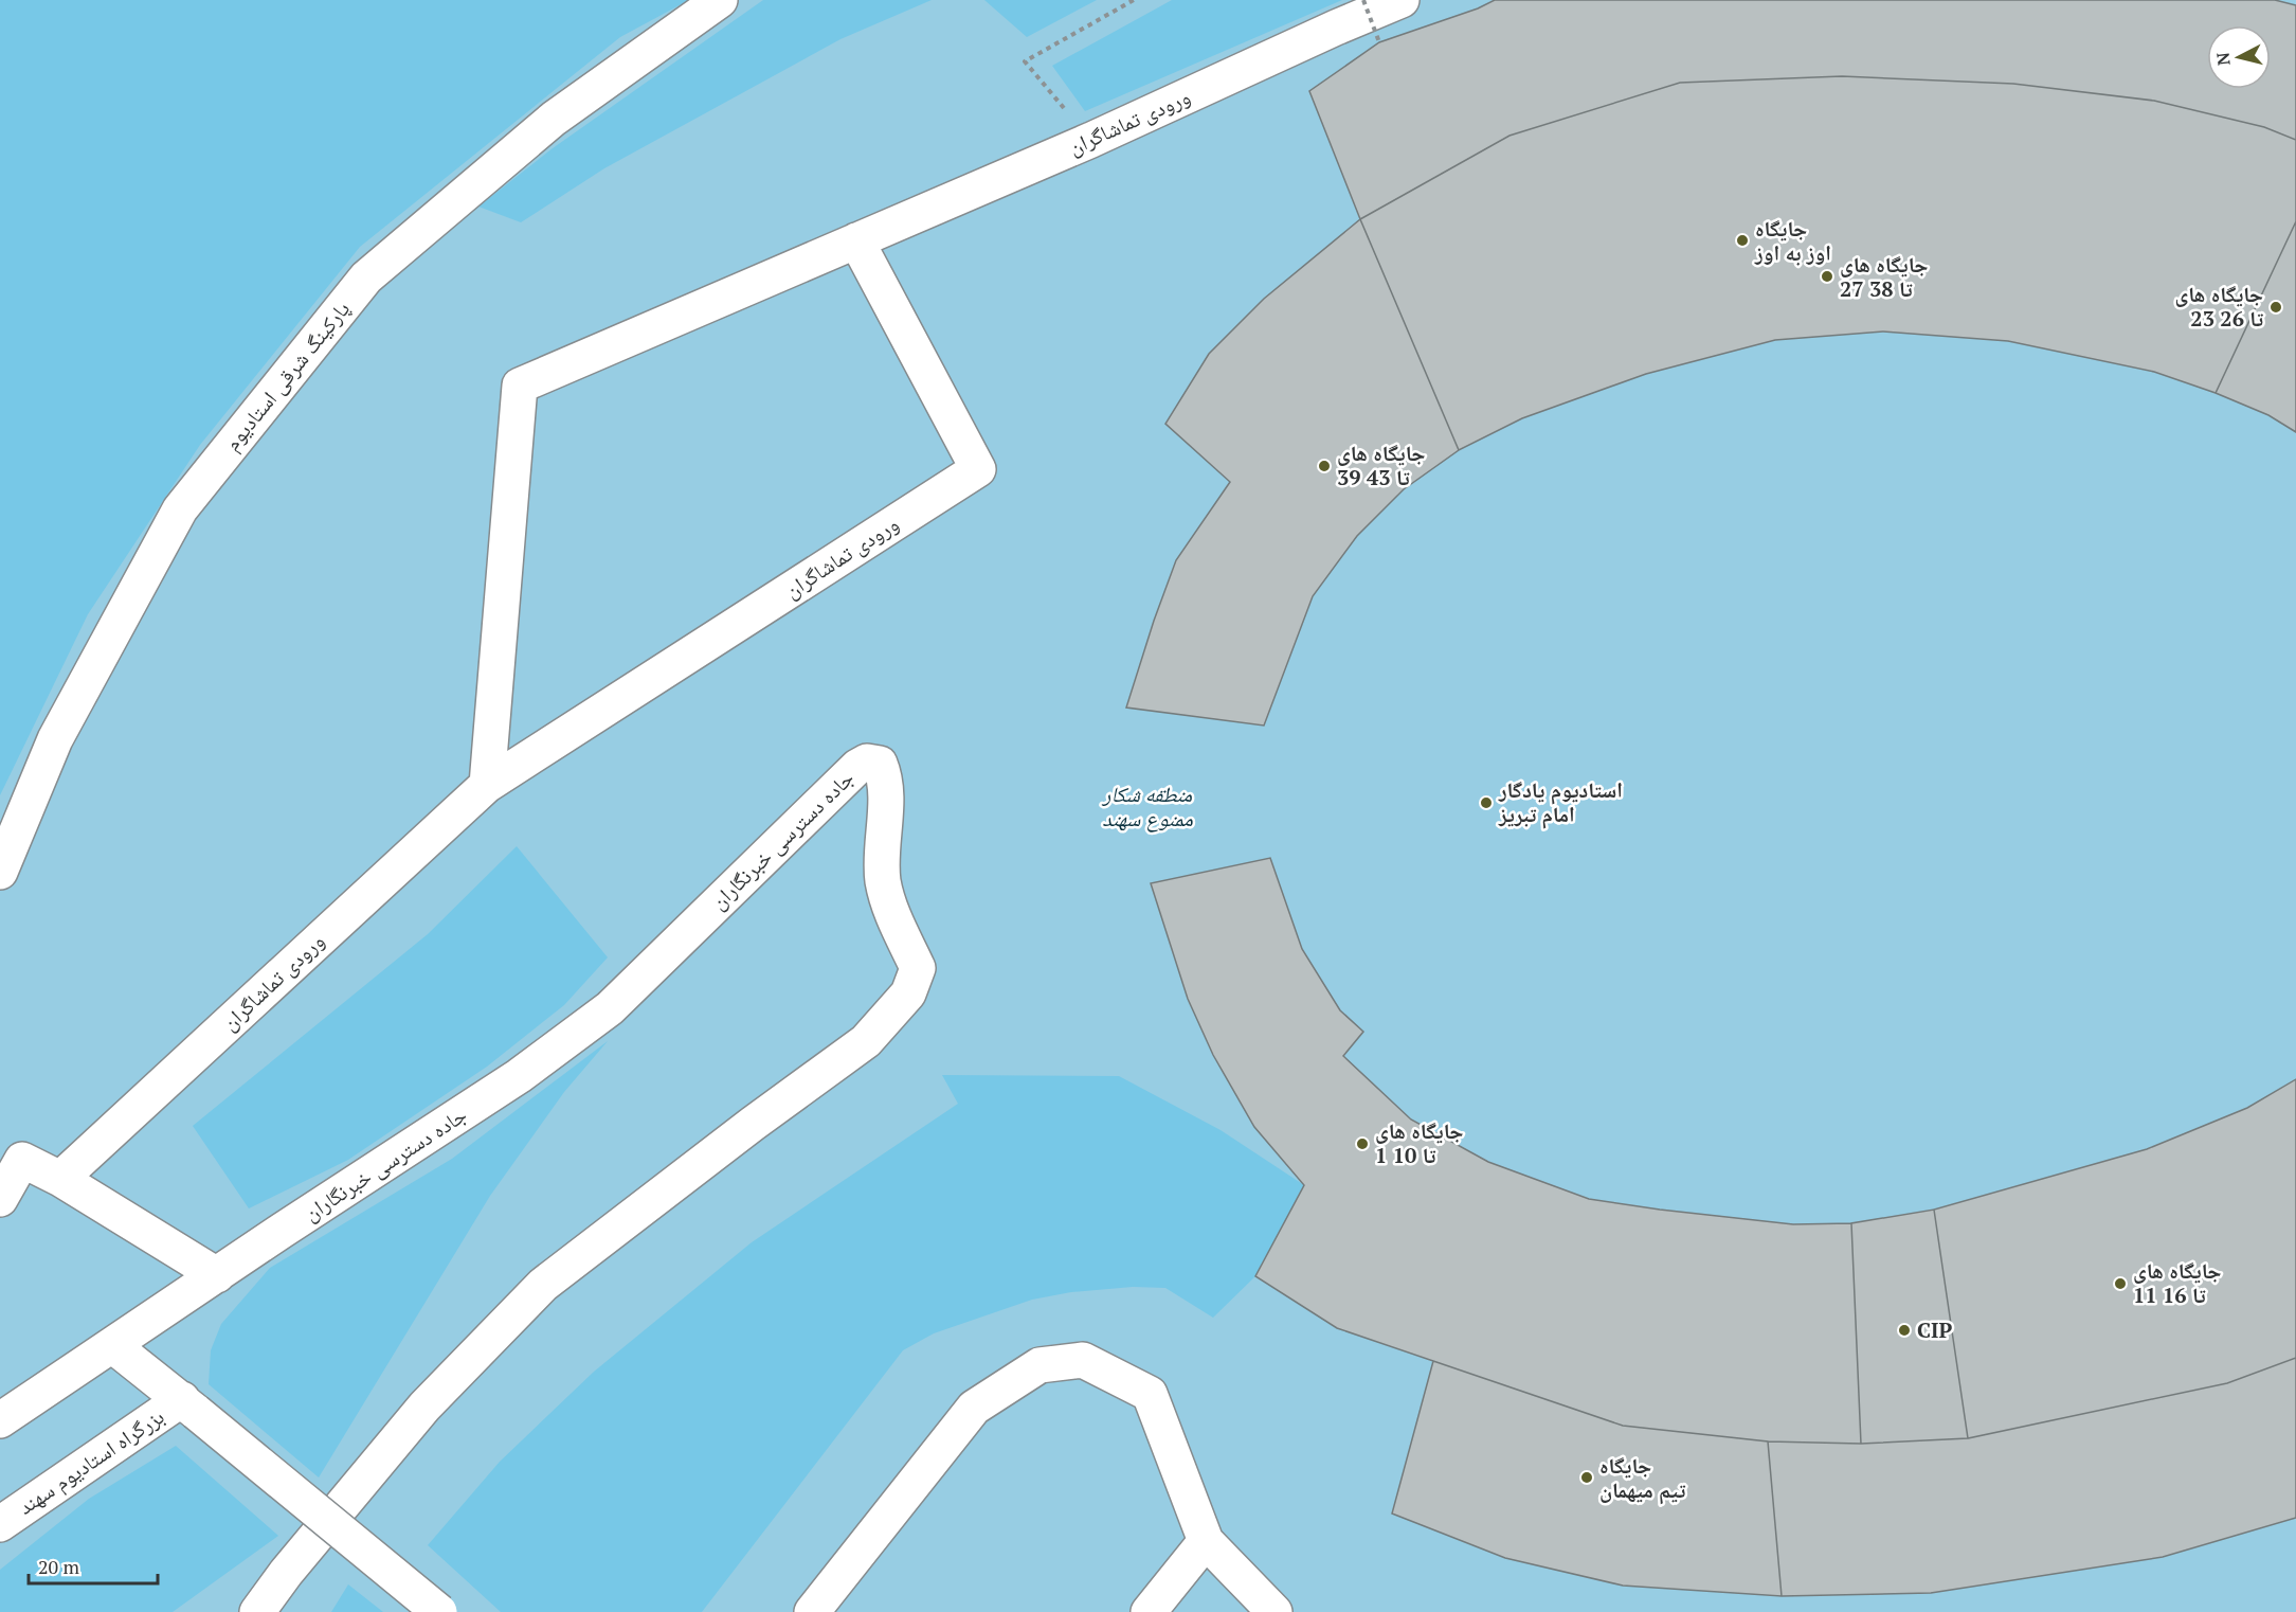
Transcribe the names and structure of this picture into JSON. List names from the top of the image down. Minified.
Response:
{"streets":{"street":["ورودی تماشاگران","پارکینگ شرقی استادیوم","جاده دسترسی خبرنگاران","بزرگراه استادیوم سهند"]},"parks":["منطقه شکار ممنوع سهند"],"places":["جایگاه اوز به اوز","جایگاه های 27 تا 38","جایگاه های 23 تا 26","جایگاه های 39 تا 43","استادیوم یادگار امام تبریز","جایگاه های 1 تا 10","جایگاه های 11 تا 16","CIP","جایگاه تیم میهمان"],"scale_bar":"20 m","north":"left"}
